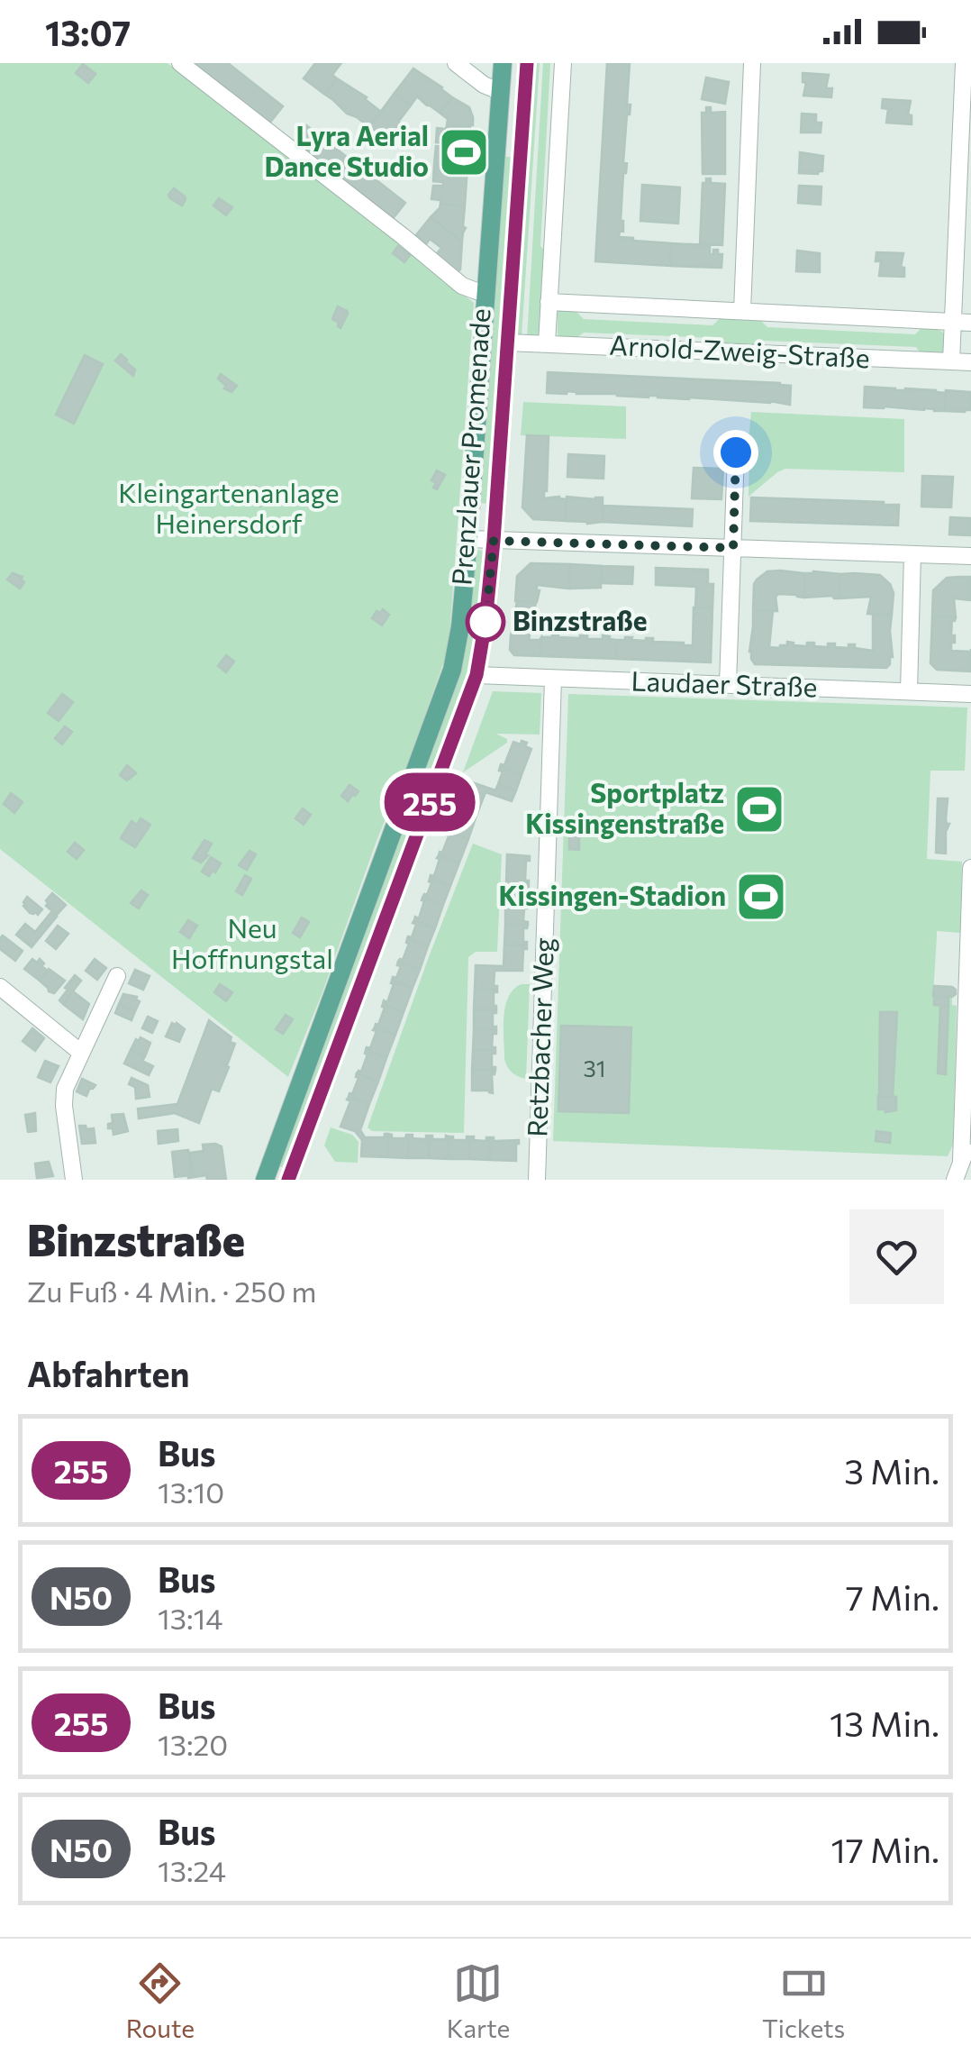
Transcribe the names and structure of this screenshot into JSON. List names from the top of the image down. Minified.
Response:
{"streets":{"main road":["Prenzlauer Promenade"],"street":["Arnold-Zweig-Straße","Laudaer Straße","Retzbacher Weg"]},"crossings":[["Arnold-Zweig-Straße","Prenzlauer Promenade"],["Prenzlauer Promenade","Laudaer Straße"],["Laudaer Straße","Retzbacher Weg"]],"parks":["Kleingartenanlage Heinersdorf","Neu Hoffnungstal"],"places":{"sports":["Lyra Aerial Dance Studio","Sportplatz Kissingenstraße","Kissingen-Stadion"],"other":["Binzstraße"]},"lines":["bus line 255"],"house_numbers":["31"],"page":{"status":"13:07","on_map":"255","heading":[["Binzstraße","Zu Fuß · 4 Min. · 250 m"],"Abfahrten"],"list":[{"mark":"255","name":"Bus","note":"13:10","value":"3 Min."},{"mark":"N50","name":"Bus","note":"13:14","value":"7 Min."},{"mark":"255","name":"Bus","note":"13:20","value":"13 Min."},{"mark":"N50","name":"Bus","note":"13:24","value":"17 Min."}],"tabs":["Route","Karte","Tickets"]}}
